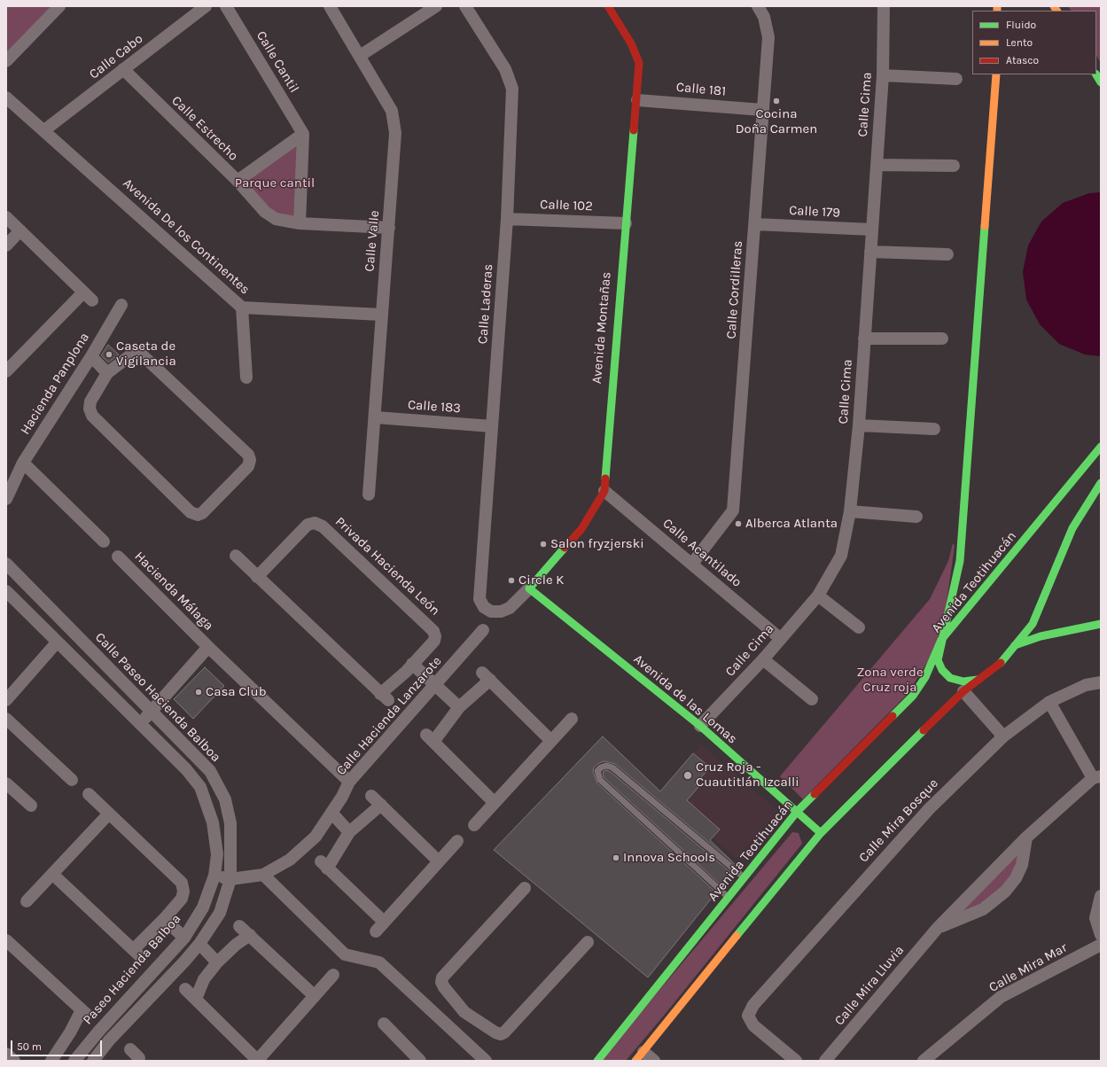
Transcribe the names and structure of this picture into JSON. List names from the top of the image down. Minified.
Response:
{"streets":{"main road":["Avenida Montañas","Avenida Teotihuacán","Avenida de las Lomas"],"street":["Calle Cabo","Calle Cantil","Calle 181","Calle Cima","Calle Estrecho","Calle 102","Calle 179","Avenida De los Continentes","Calle Valle","Calle Cordilleras","Calle Laderas","Hacienda Panplona","Calle 183","Calle Acantilado","Privada Hacienda León","Hacienda Málaga","Calle Paseo Hacienda Balboa","Calle Hacienda Lanzarote","Calle Mira Bosque","Calle Mira Mar","Paseo Hacienda Balboa","Calle Mira Lluvia"]},"crossings":[["Calle Cabo","Calle Estrecho"],["Calle Cabo","Avenida De los Continentes"],["Calle 181","Calle Cordilleras"],["Calle 181","Avenida Montañas"],["Calle Cima","Calle 179"],["Calle Cima","Calle Acantilado"],["Calle Cima","Avenida de las Lomas"],["Calle Estrecho","Calle Valle"],["Calle 102","Calle Laderas"],["Calle 102","Avenida Montañas"],["Calle 179","Calle Cordilleras"],["Avenida De los Continentes","Calle Valle"],["Calle Valle","Calle 183"],["Calle Cordilleras","Calle Acantilado"],["Calle Laderas","Avenida Montañas"],["Calle Laderas","Calle 183"],["Avenida Montañas","Calle Acantilado"],["Avenida Montañas","Avenida de las Lomas"],["Avenida Teotihuacán","Avenida de las Lomas"],["Hacienda Málaga","Calle Paseo Hacienda Balboa"],["Hacienda Málaga","Calle Hacienda Lanzarote"],["Calle Paseo Hacienda Balboa","Calle Hacienda Lanzarote"],["Calle Hacienda Lanzarote","Paseo Hacienda Balboa"]],"parks":["Parque cantil","Zona verde Cruz roja"],"places":["Cocina Doña Carmen","Caseta de Vigilancia","Alberca Atlanta","Salon fryzjerski","Circle K","Casa Club","Cruz Roja - Cuautitlán Izcalli","Innova Schools"],"legend":["Fluido","Lento","Atasco"],"scale_bar":"50 m"}
